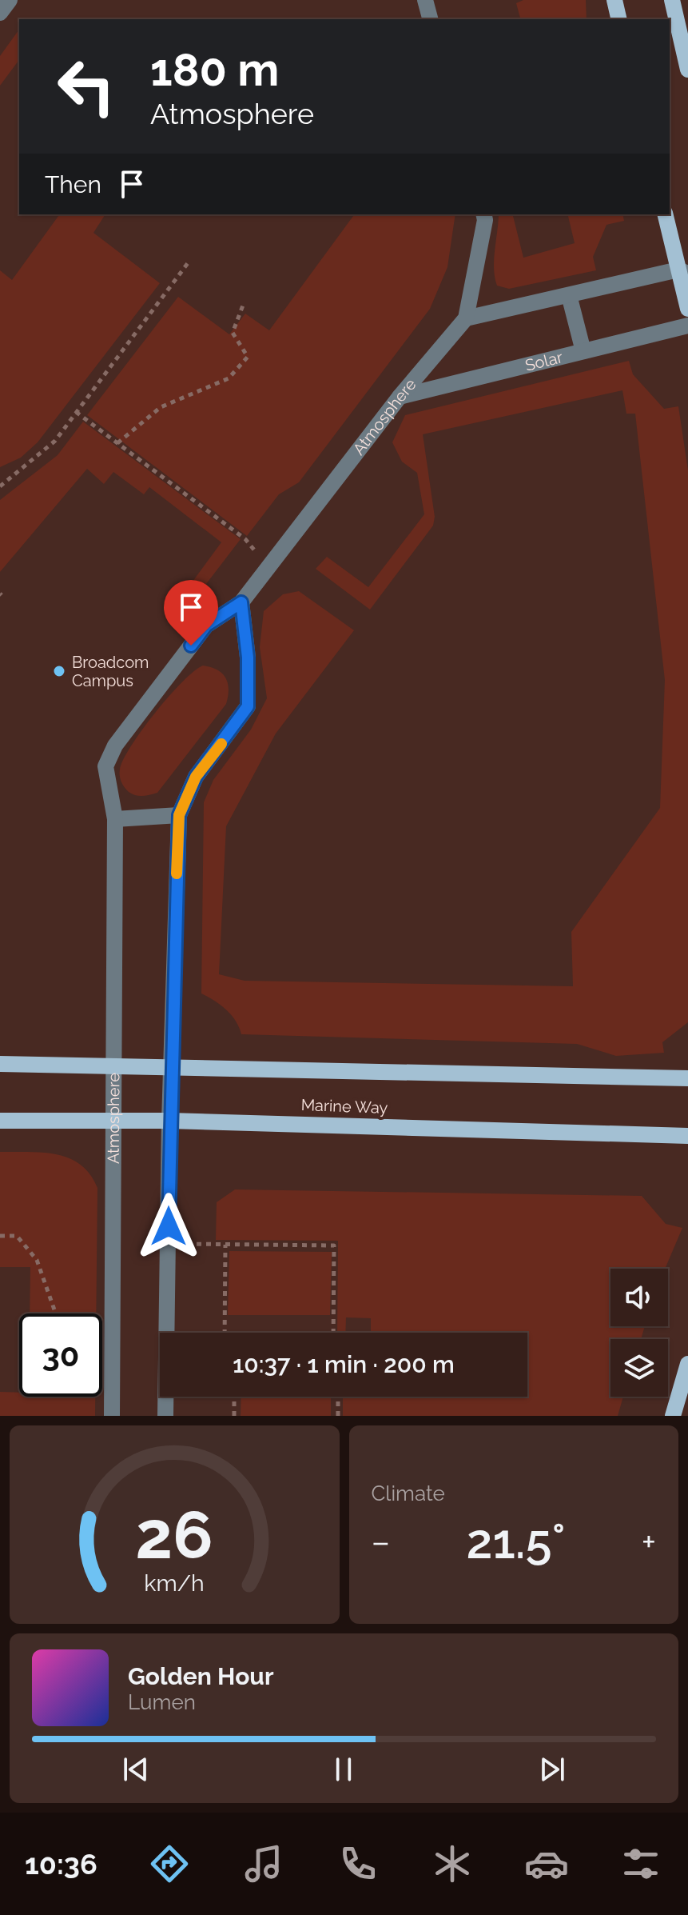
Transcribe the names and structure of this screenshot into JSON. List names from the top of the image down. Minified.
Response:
{"streets":{"main road":["Marine Way"],"street":["Solar","Atmosphere"]},"crossings":[["Solar","Atmosphere"],["Atmosphere","Marine Way"]],"places":["Broadcom Campus"],"page":{"turn":["180 m","Atmosphere"],"then":"Then","limit":"30","trip":"10:37 · 1 min · 200 m","tile":"Climate","heat":["−","21.5°","+"],"song":["Golden Hour","Lumen"],"tabs":"10:36","gauge":["26","km/h"]}}
